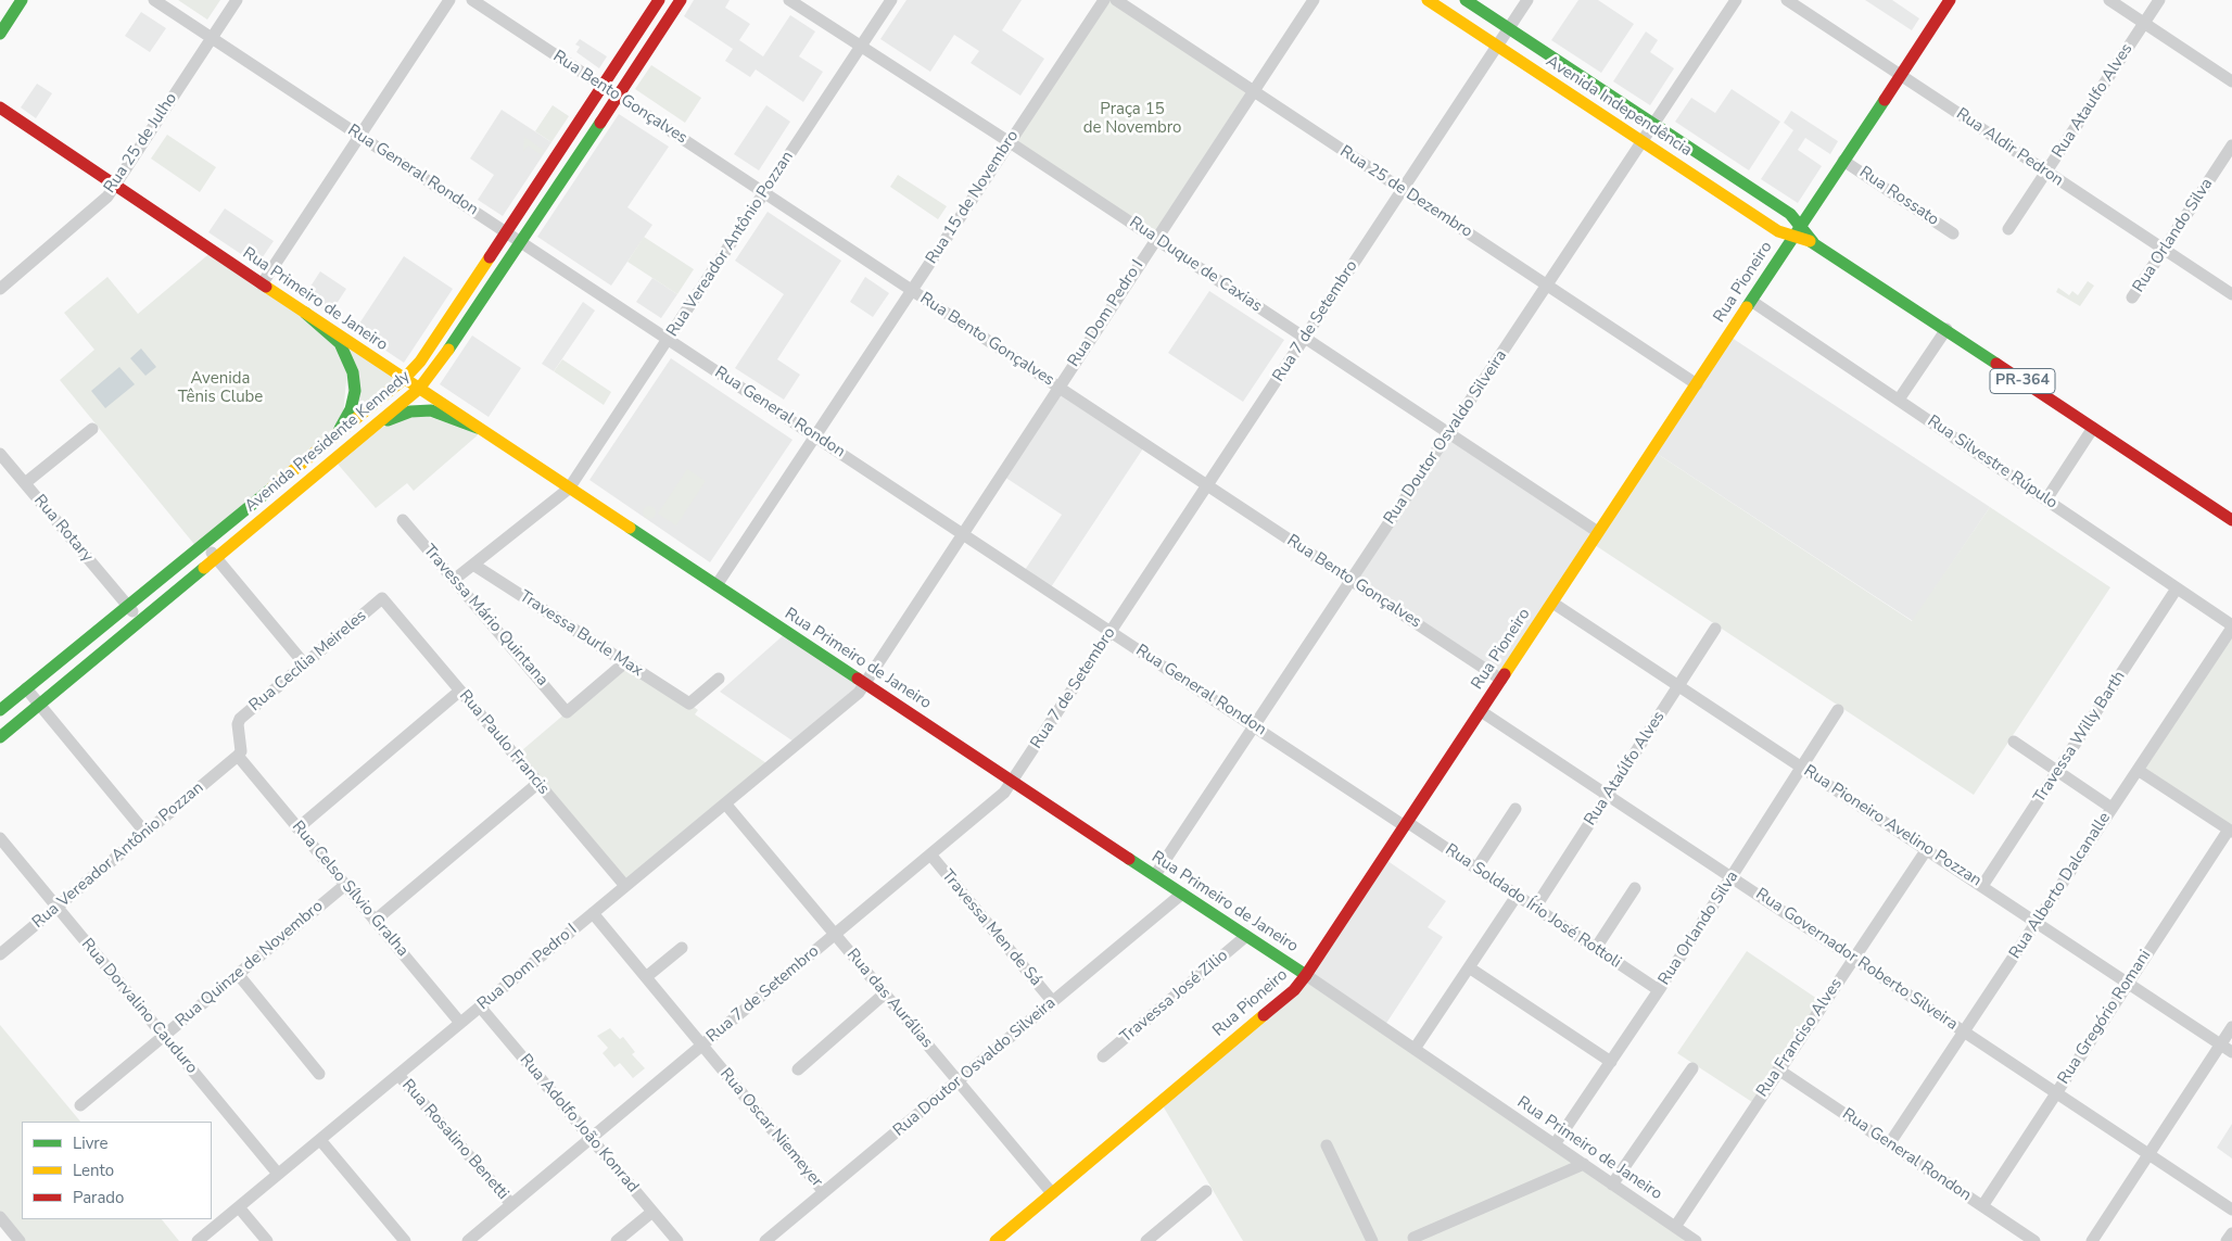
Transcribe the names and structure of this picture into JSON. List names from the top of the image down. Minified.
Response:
{"streets":{"main road":["Avenida Independência","Rua Pioneiro","Rua Primeiro de Janeiro","PR-364","Avenida Presidente Kennedy"],"street":["Rua Bento Gonçalves","Rua Ataulfo Alves","Rua 25 de Julho","Rua Aldir Pedron","Rua General Rondon","Rua 25 de Dezembro","Rua Rossato","Rua 15 de Novembro","Rua Orlando Silva","Rua Vereador Antônio Pozzan","Rua Duque de Caxias","Rua Dom Pedro I","Rua 7 de Setembro","Rua Doutor Osvaldo Silveira","Rua Silvestre Rúpulo","Rua Rotary","Travessa Mário Quintana","Travessa Burle Max","Rua Cecília Meireles","Travessa Willy Barth","Rua Paulo Francis","Rua Ataúlfo Alves","Rua Pioneiro Avelino Pozzan","Rua Alberto Dalcanalle","Rua Celso Sílvio Gralha","Rua Soldado Írio José Rottoli","Travessa Men de Sá","Rua Governador Roberto Silveira","Rua Quinze de Novembro","Travessa José Zilio","Rua das Aurálias","Rua Dorvalino Cauduro","Rua Gregório Romani","Rua Franciso Alves","Rua Adolfo João Konrad","Rua Oscar Niemeyer","Rua Rosalino Benetti"]},"crossings":[["Rua Bento Gonçalves","Rua 15 de Novembro"],["Rua Bento Gonçalves","Rua Vereador Antônio Pozzan"],["Rua Bento Gonçalves","Rua Pioneiro"],["Rua Bento Gonçalves","Rua Dom Pedro I"],["Rua Bento Gonçalves","Rua 7 de Setembro"],["Rua Bento Gonçalves","Rua Doutor Osvaldo Silveira"],["Rua Bento Gonçalves","Avenida Presidente Kennedy"],["Rua Ataulfo Alves","Rua Aldir Pedron"],["Avenida Independência","Rua Pioneiro"],["Avenida Independência","Rua 7 de Setembro"],["Avenida Independência","PR-364"],["Avenida Independência","Rua Doutor Osvaldo Silveira"],["Rua 25 de Julho","Rua General Rondon"],["Rua 25 de Julho","Rua Primeiro de Janeiro"],["Rua Aldir Pedron","Rua Orlando Silva"],["Rua Aldir Pedron","Rua Pioneiro"],["Rua General Rondon","Rua 15 de Novembro"],["Rua General Rondon","Rua Vereador Antônio Pozzan"],["Rua General Rondon","Rua Pioneiro"],["Rua General Rondon","Rua Dom Pedro I"],["Rua General Rondon","Rua 7 de Setembro"],["Rua General Rondon","Rua Doutor Osvaldo Silveira"],["Rua General Rondon","Avenida Presidente Kennedy"],["Rua General Rondon","Rua Alberto Dalcanalle"],["Rua General Rondon","Rua Soldado Írio José Rottoli"],["Rua General Rondon","Rua Gregório Romani"],["Rua General Rondon","Rua Franciso Alves"],["Rua 25 de Dezembro","Rua Pioneiro"],["Rua 25 de Dezembro","Rua Dom Pedro I"],["Rua 25 de Dezembro","Rua 7 de Setembro"],["Rua 25 de Dezembro","Rua Doutor Osvaldo Silveira"],["Rua Rossato","Rua Pioneiro"],["Rua 15 de Novembro","Rua Duque de Caxias"],["Rua 15 de Novembro","Rua Primeiro de Janeiro"],["Rua Orlando Silva","Rua Primeiro de Janeiro"],["Rua Orlando Silva","Rua Pioneiro Avelino Pozzan"],["Rua Orlando Silva","Rua Soldado Írio José Rottoli"],["Rua Orlando Silva","Rua Governador Roberto Silveira"],["Rua Vereador Antônio Pozzan","Rua Duque de Caxias"],["Rua Vereador Antônio Pozzan","Rua Primeiro de Janeiro"],["Rua Vereador Antônio Pozzan","Travessa Mário Quintana"],["Rua Vereador Antônio Pozzan","Travessa Burle Max"],["Rua Vereador Antônio Pozzan","Rua Cecília Meireles"],["Rua Vereador Antônio Pozzan","Rua Celso Sílvio Gralha"],["Rua Vereador Antônio Pozzan","Rua Dorvalino Cauduro"],["Rua Duque de Caxias","Rua Pioneiro"],["Rua Duque de Caxias","Rua Dom Pedro I"],["Rua Duque de Caxias","Rua 7 de Setembro"],["Rua Duque de Caxias","Rua Doutor Osvaldo Silveira"],["Rua Pioneiro","Rua Primeiro de Janeiro"],["Rua Pioneiro","PR-364"],["Rua Pioneiro","Rua Silvestre Rúpulo"],["Rua Pioneiro","Rua Pioneiro Avelino Pozzan"],["Rua Pioneiro","Rua Soldado Írio José Rottoli"],["Rua Pioneiro","Rua Governador Roberto Silveira"],["Rua Pioneiro","Rua das Aurálias"],["Rua Primeiro de Janeiro","Rua Dom Pedro I"],["Rua Primeiro de Janeiro","Rua 7 de Setembro"],["Rua Primeiro de Janeiro","Rua Doutor Osvaldo Silveira"],["Rua Primeiro de Janeiro","Avenida Presidente Kennedy"],["Rua Primeiro de Janeiro","Travessa José Zilio"],["Rua Primeiro de Janeiro","Rua Franciso Alves"],["Rua Dom Pedro I","Rua Paulo Francis"],["Rua Dom Pedro I","Rua Celso Sílvio Gralha"],["Rua Dom Pedro I","Rua das Aurálias"],["Rua Dom Pedro I","Rua Dorvalino Cauduro"],["Rua Dom Pedro I","Rua Adolfo João Konrad"],["Rua Dom Pedro I","Rua Oscar Niemeyer"],["Rua Dom Pedro I","Rua Rosalino Benetti"],["Rua 7 de Setembro","Travessa Men de Sá"],["Rua 7 de Setembro","Rua das Aurálias"],["Rua 7 de Setembro","Rua Adolfo João Konrad"],["Rua 7 de Setembro","Rua Oscar Niemeyer"],["Rua 7 de Setembro","Rua Rosalino Benetti"],["Rua Doutor Osvaldo Silveira","Travessa Men de Sá"],["Rua Doutor Osvaldo Silveira","Rua das Aurálias"],["Rua Doutor Osvaldo Silveira","Rua Oscar Niemeyer"],["Avenida Presidente Kennedy","Rua Rotary"],["Rua Silvestre Rúpulo","Travessa Willy Barth"],["Rua Silvestre Rúpulo","Rua Alberto Dalcanalle"],["Travessa Mário Quintana","Travessa Burle Max"],["Rua Cecília Meireles","Rua Paulo Francis"],["Rua Cecília Meireles","Rua Celso Sílvio Gralha"],["Travessa Willy Barth","Rua Pioneiro Avelino Pozzan"],["Rua Ataúlfo Alves","Rua Pioneiro Avelino Pozzan"],["Rua Ataúlfo Alves","Rua Soldado Írio José Rottoli"],["Rua Ataúlfo Alves","Rua Governador Roberto Silveira"],["Rua Pioneiro Avelino Pozzan","Rua Alberto Dalcanalle"],["Rua Pioneiro Avelino Pozzan","Rua Gregório Romani"],["Rua Pioneiro Avelino Pozzan","Rua Franciso Alves"],["Rua Alberto Dalcanalle","Rua Governador Roberto Silveira"],["Rua Celso Sílvio Gralha","Rua Quinze de Novembro"],["Rua Governador Roberto Silveira","Rua Gregório Romani"],["Rua Governador Roberto Silveira","Rua Franciso Alves"],["Rua Quinze de Novembro","Rua Dorvalino Cauduro"]],"parks":["Praça 15 de Novembro","Avenida Tênis Clube"],"legend":["Livre","Lento","Parado"]}
